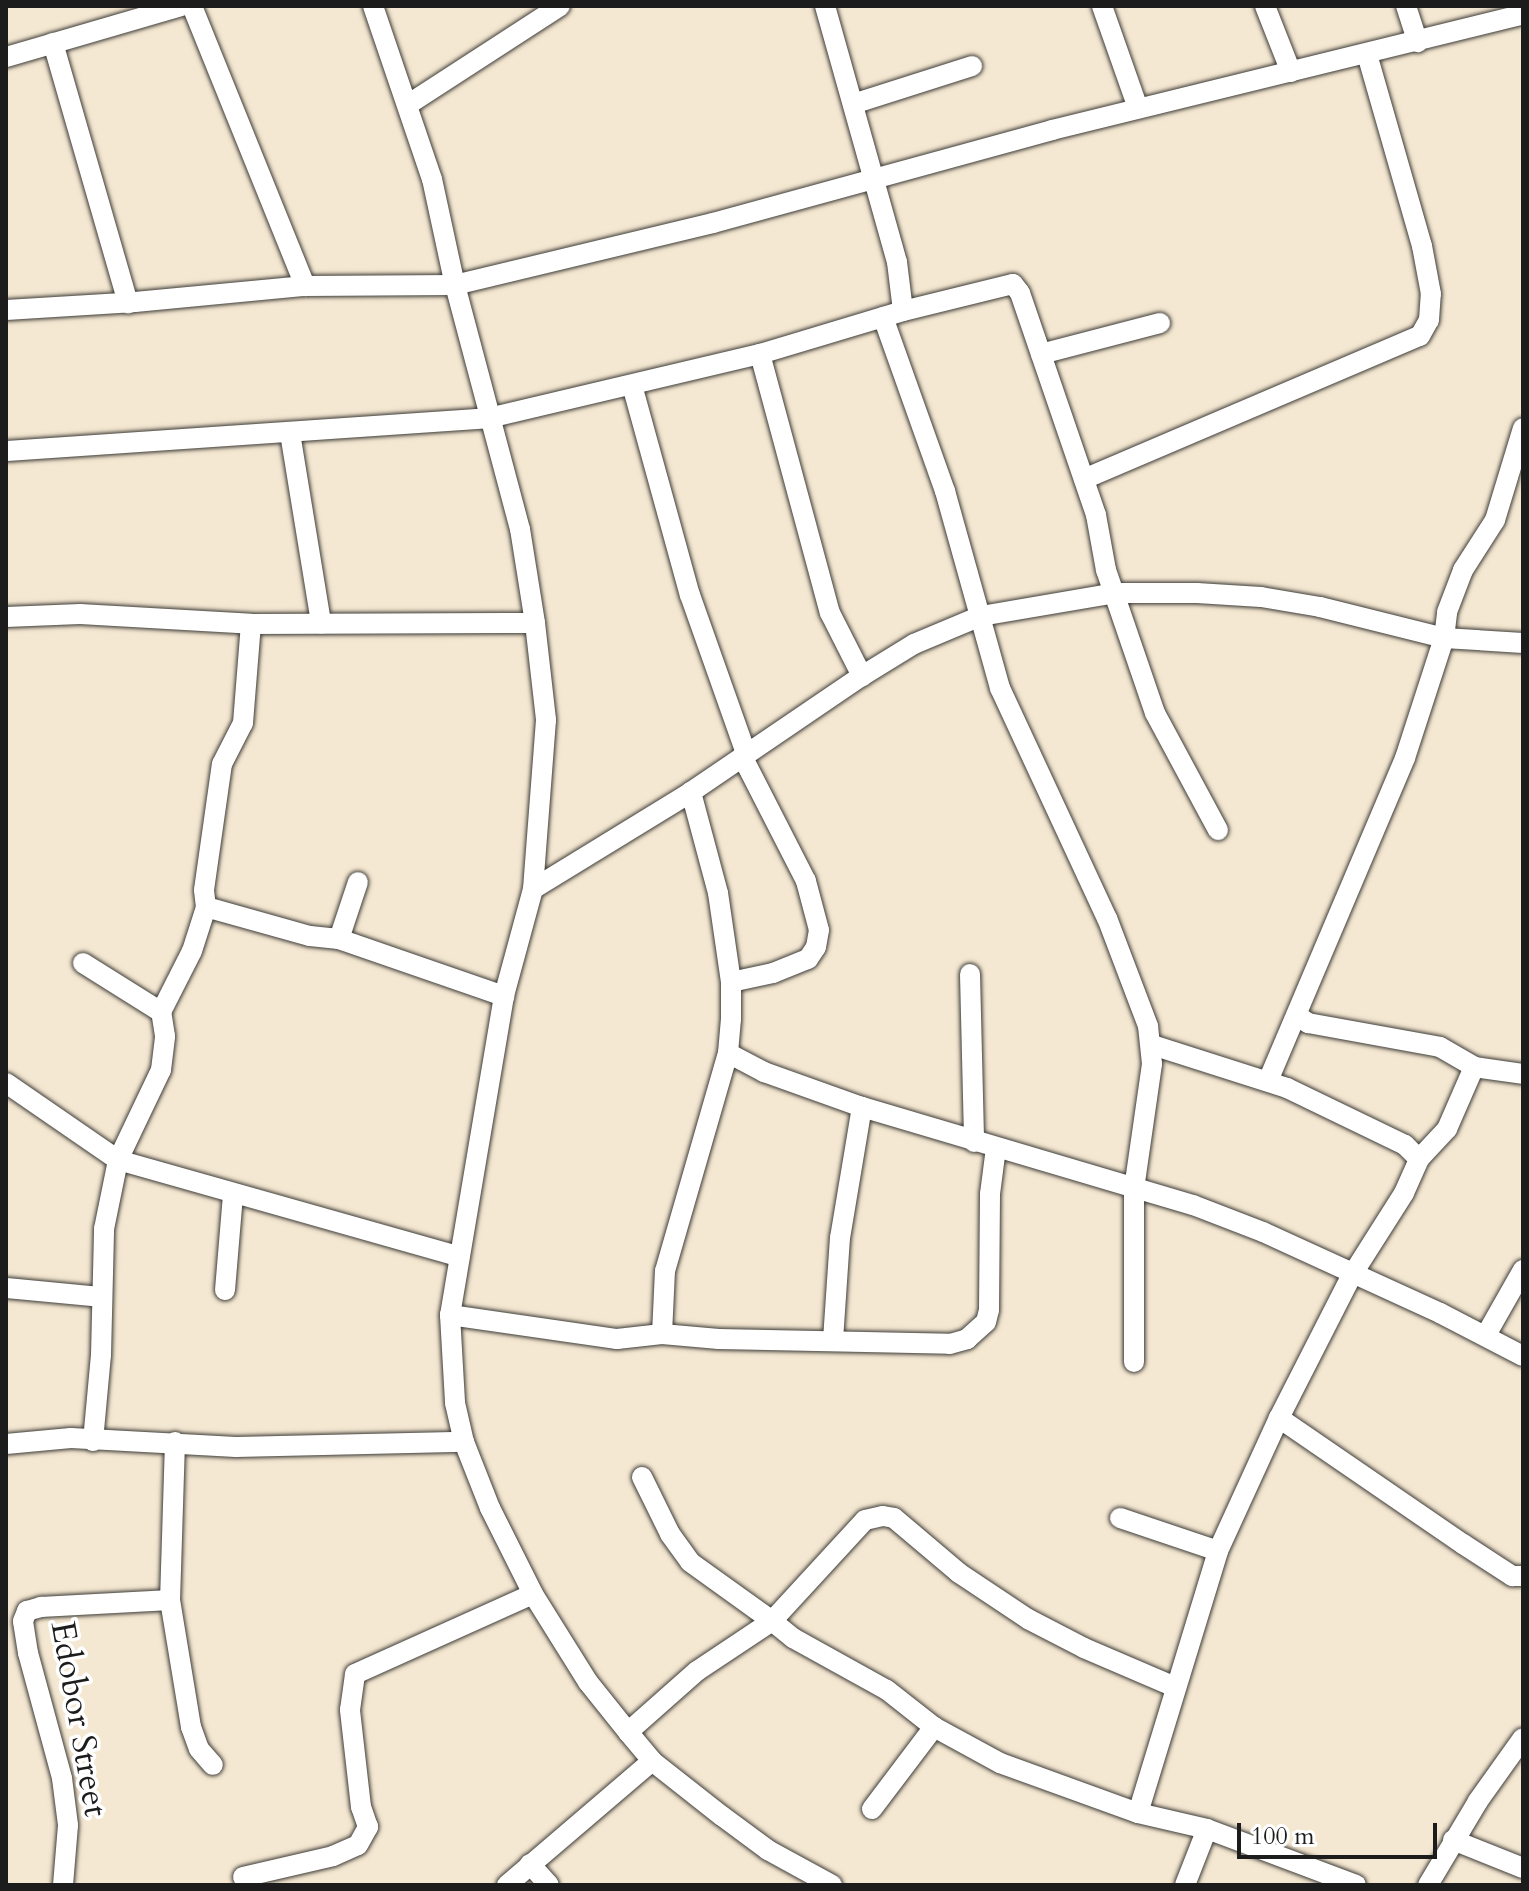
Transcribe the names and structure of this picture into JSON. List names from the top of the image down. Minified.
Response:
{"streets":{"street":["Edobor Street"]},"scale_bar":"100 m"}
